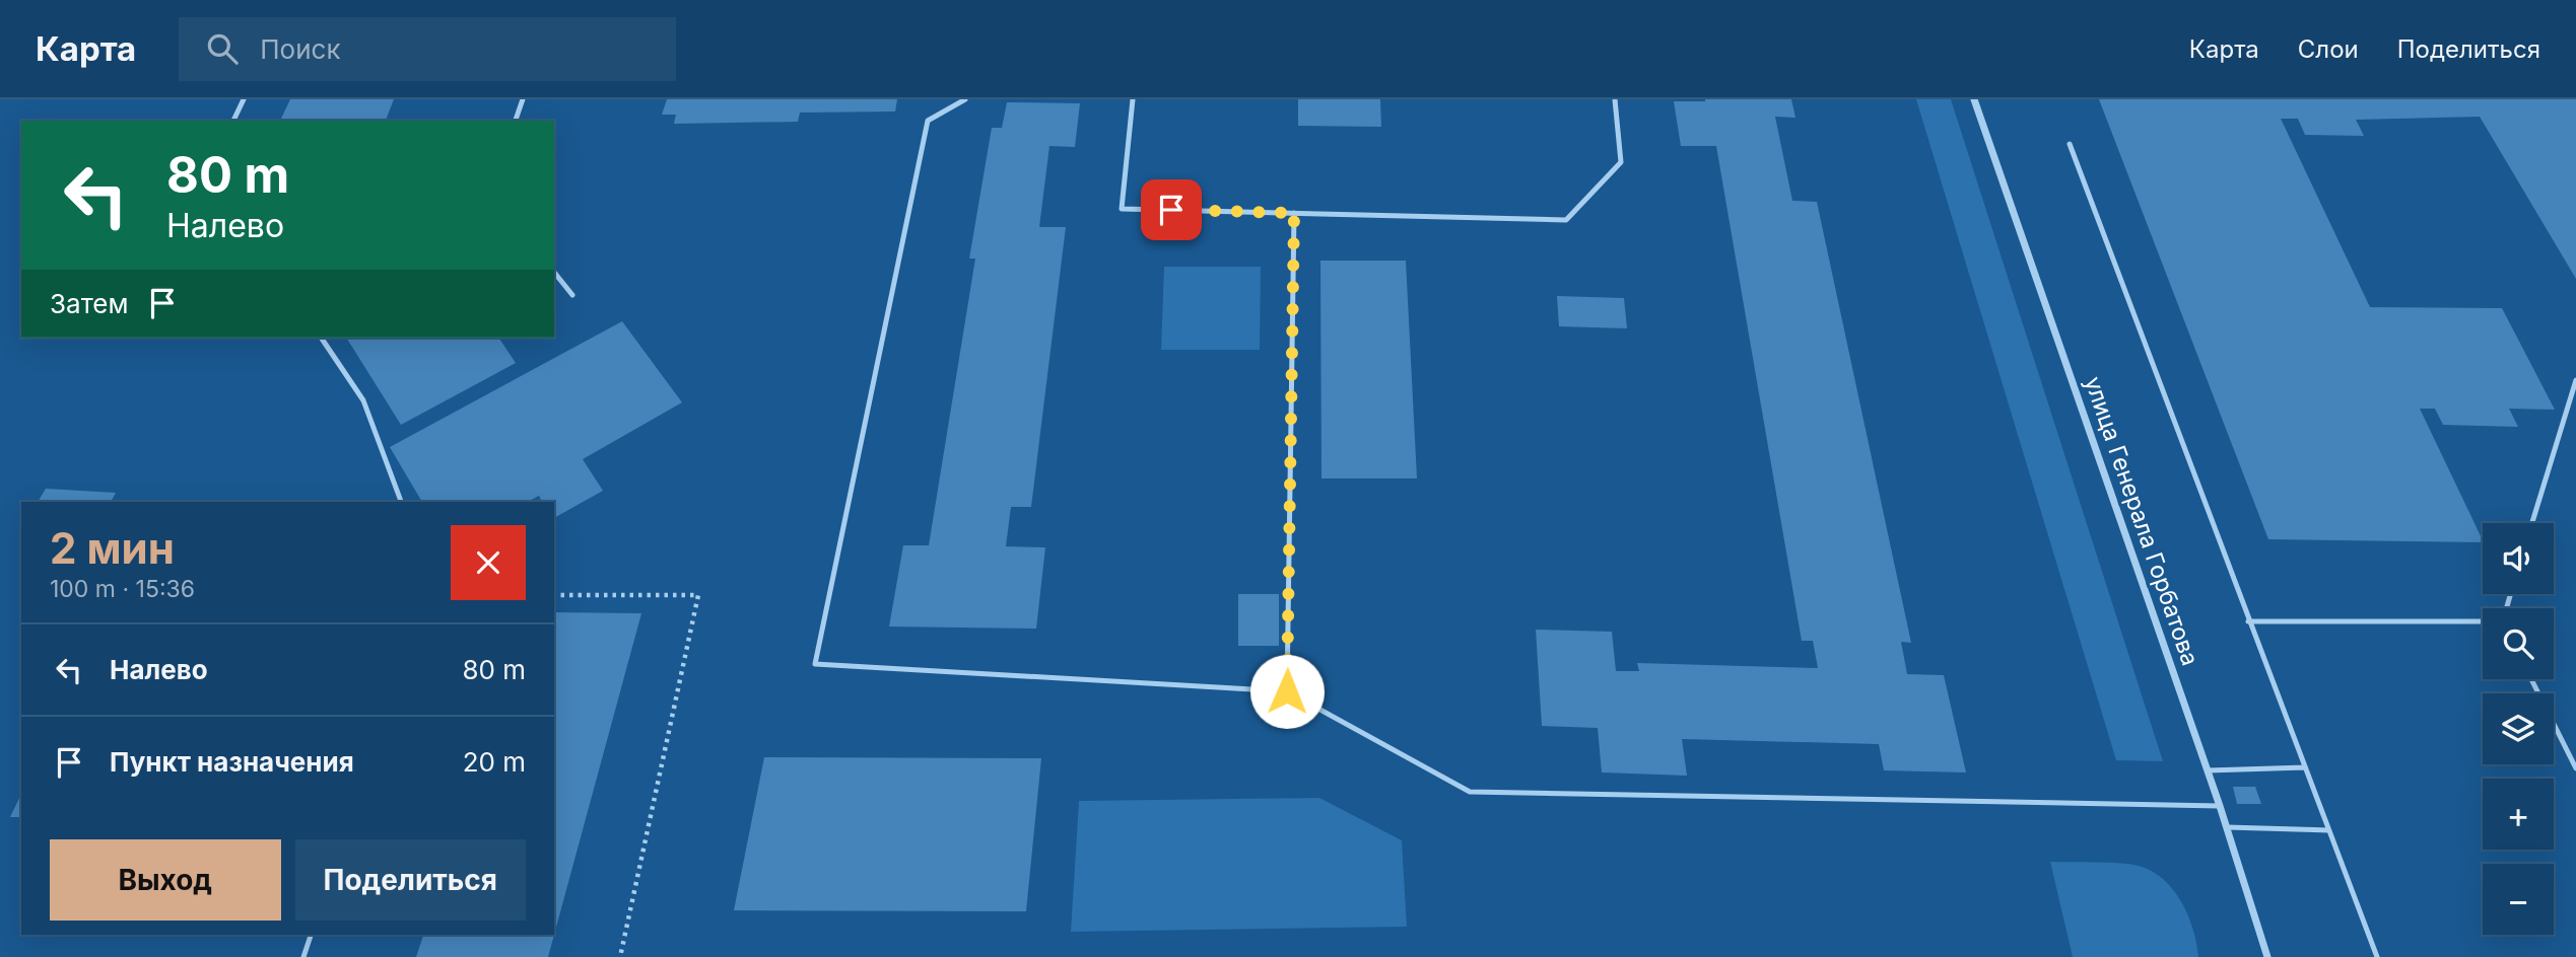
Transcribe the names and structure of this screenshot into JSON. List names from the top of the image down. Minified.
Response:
{"streets":{"street":["улица Генерала Горбатова"]},"page":{"header":"Карта","search":"Поиск","nav":["Карта","Слои","Поделиться"],"turn":["80 m","Налево"],"then":"Затем","heading":["2 мин","100 m · 15:36"],"map_buttons":["+","−"],"list":[{"name":"Налево","value":"80 m"},{"name":"Пункт назначения","value":"20 m"}],"buttons":["Выход","Поделиться"]}}
